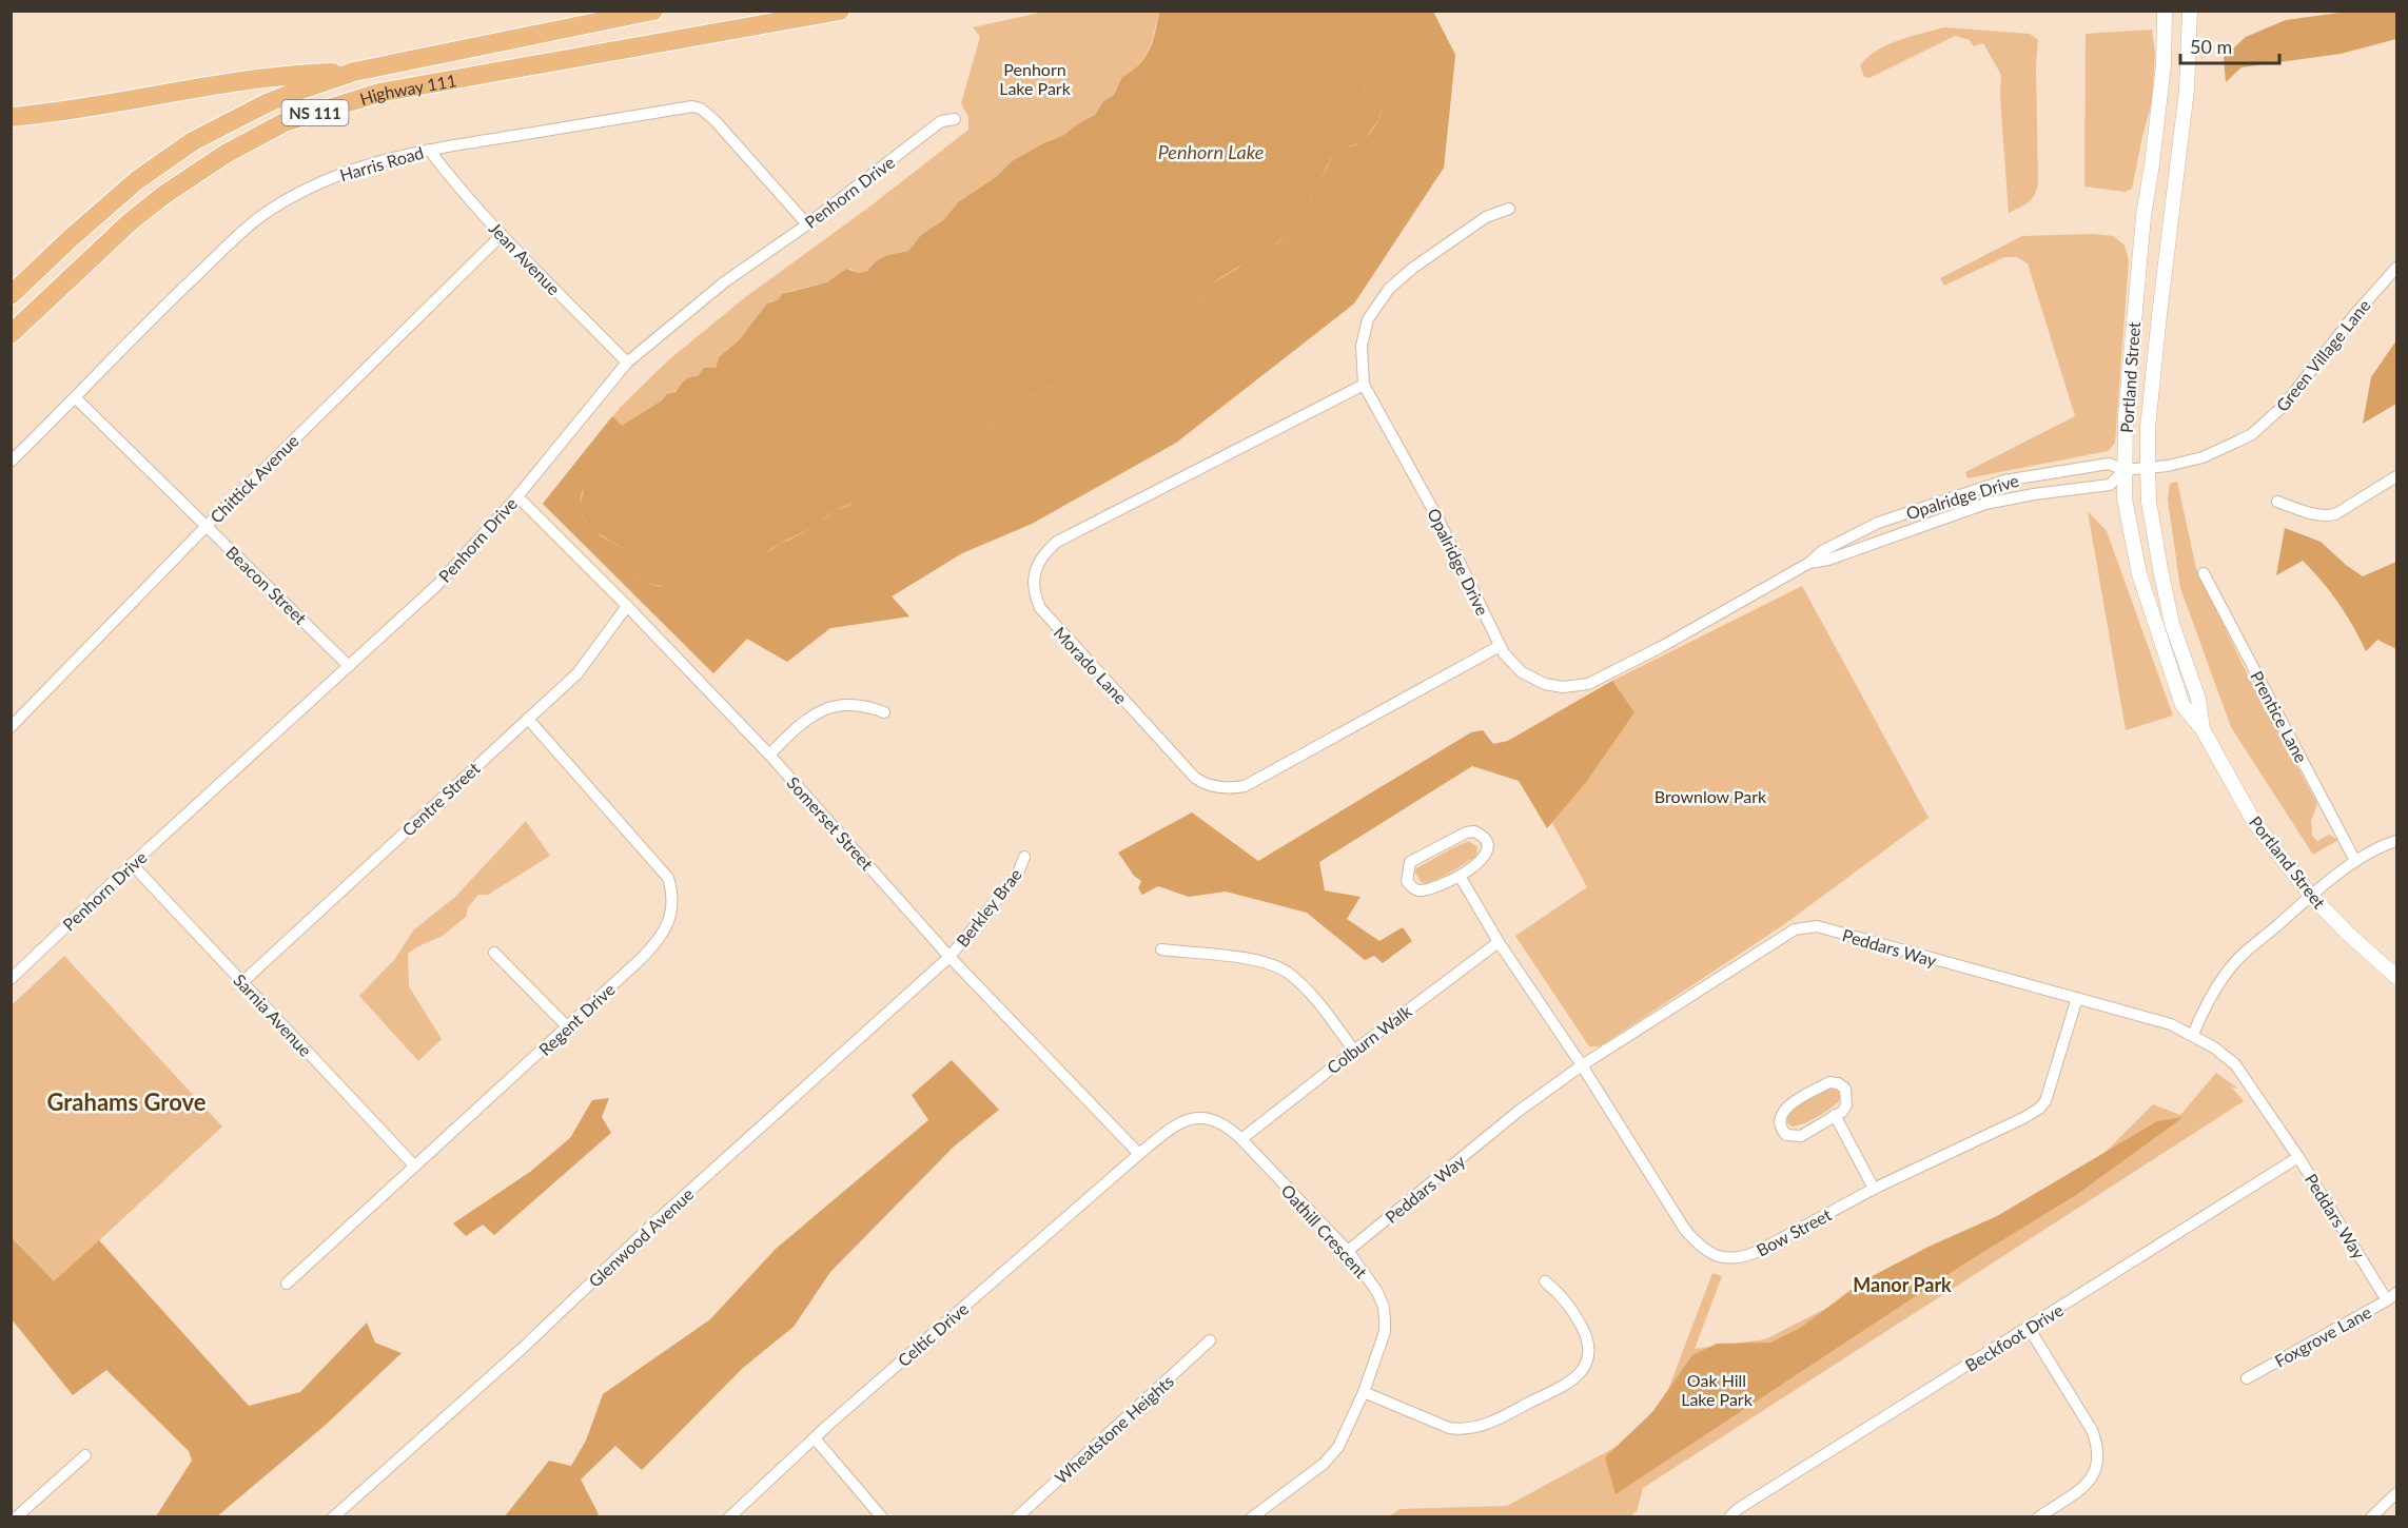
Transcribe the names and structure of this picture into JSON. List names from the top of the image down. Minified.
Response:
{"streets":{"highway":["Highway 111","NS 111"],"main road":["Portland Street"],"street":["Harris Road","Penhorn Drive","Jean Avenue","Green Village Lane","Chittick Avenue","Opalridge Drive","Beacon Street","Morado Lane","Prentice Lane","Centre Street","Somerset Street","Berkley Brae","Peddars Way","Sarnia Avenue","Regent Drive","Colburn Walk","Oathill Crescent","Bow Street","Glenwood Avenue","Celtic Drive","Foxgrove Lane","Beckfoot Drive","Wheatstone Heights"]},"crossings":[["Harris Road","Penhorn Drive"],["Harris Road","Jean Avenue"],["Harris Road","Beacon Street"],["Penhorn Drive","Jean Avenue"],["Penhorn Drive","Beacon Street"],["Penhorn Drive","Somerset Street"],["Penhorn Drive","Sarnia Avenue"],["Jean Avenue","Chittick Avenue"],["Green Village Lane","Portland Street"],["Green Village Lane","Opalridge Drive"],["Portland Street","Opalridge Drive"],["Chittick Avenue","Beacon Street"],["Opalridge Drive","Morado Lane"],["Centre Street","Somerset Street"],["Centre Street","Sarnia Avenue"],["Centre Street","Regent Drive"],["Somerset Street","Berkley Brae"],["Somerset Street","Oathill Crescent"],["Somerset Street","Glenwood Avenue"],["Somerset Street","Celtic Drive"],["Berkley Brae","Glenwood Avenue"],["Peddars Way","Oathill Crescent"],["Peddars Way","Bow Street"],["Peddars Way","Foxgrove Lane"],["Peddars Way","Beckfoot Drive"],["Sarnia Avenue","Regent Drive"],["Colburn Walk","Oathill Crescent"],["Colburn Walk","Bow Street"],["Oathill Crescent","Celtic Drive"]],"districts":["Grahams Grove","Manor Park"],"water":["Penhorn Lake"],"parks":["Penhorn Lake Park","Brownlow Park","Oak Hill Lake Park"],"scale_bar":"50 m"}
